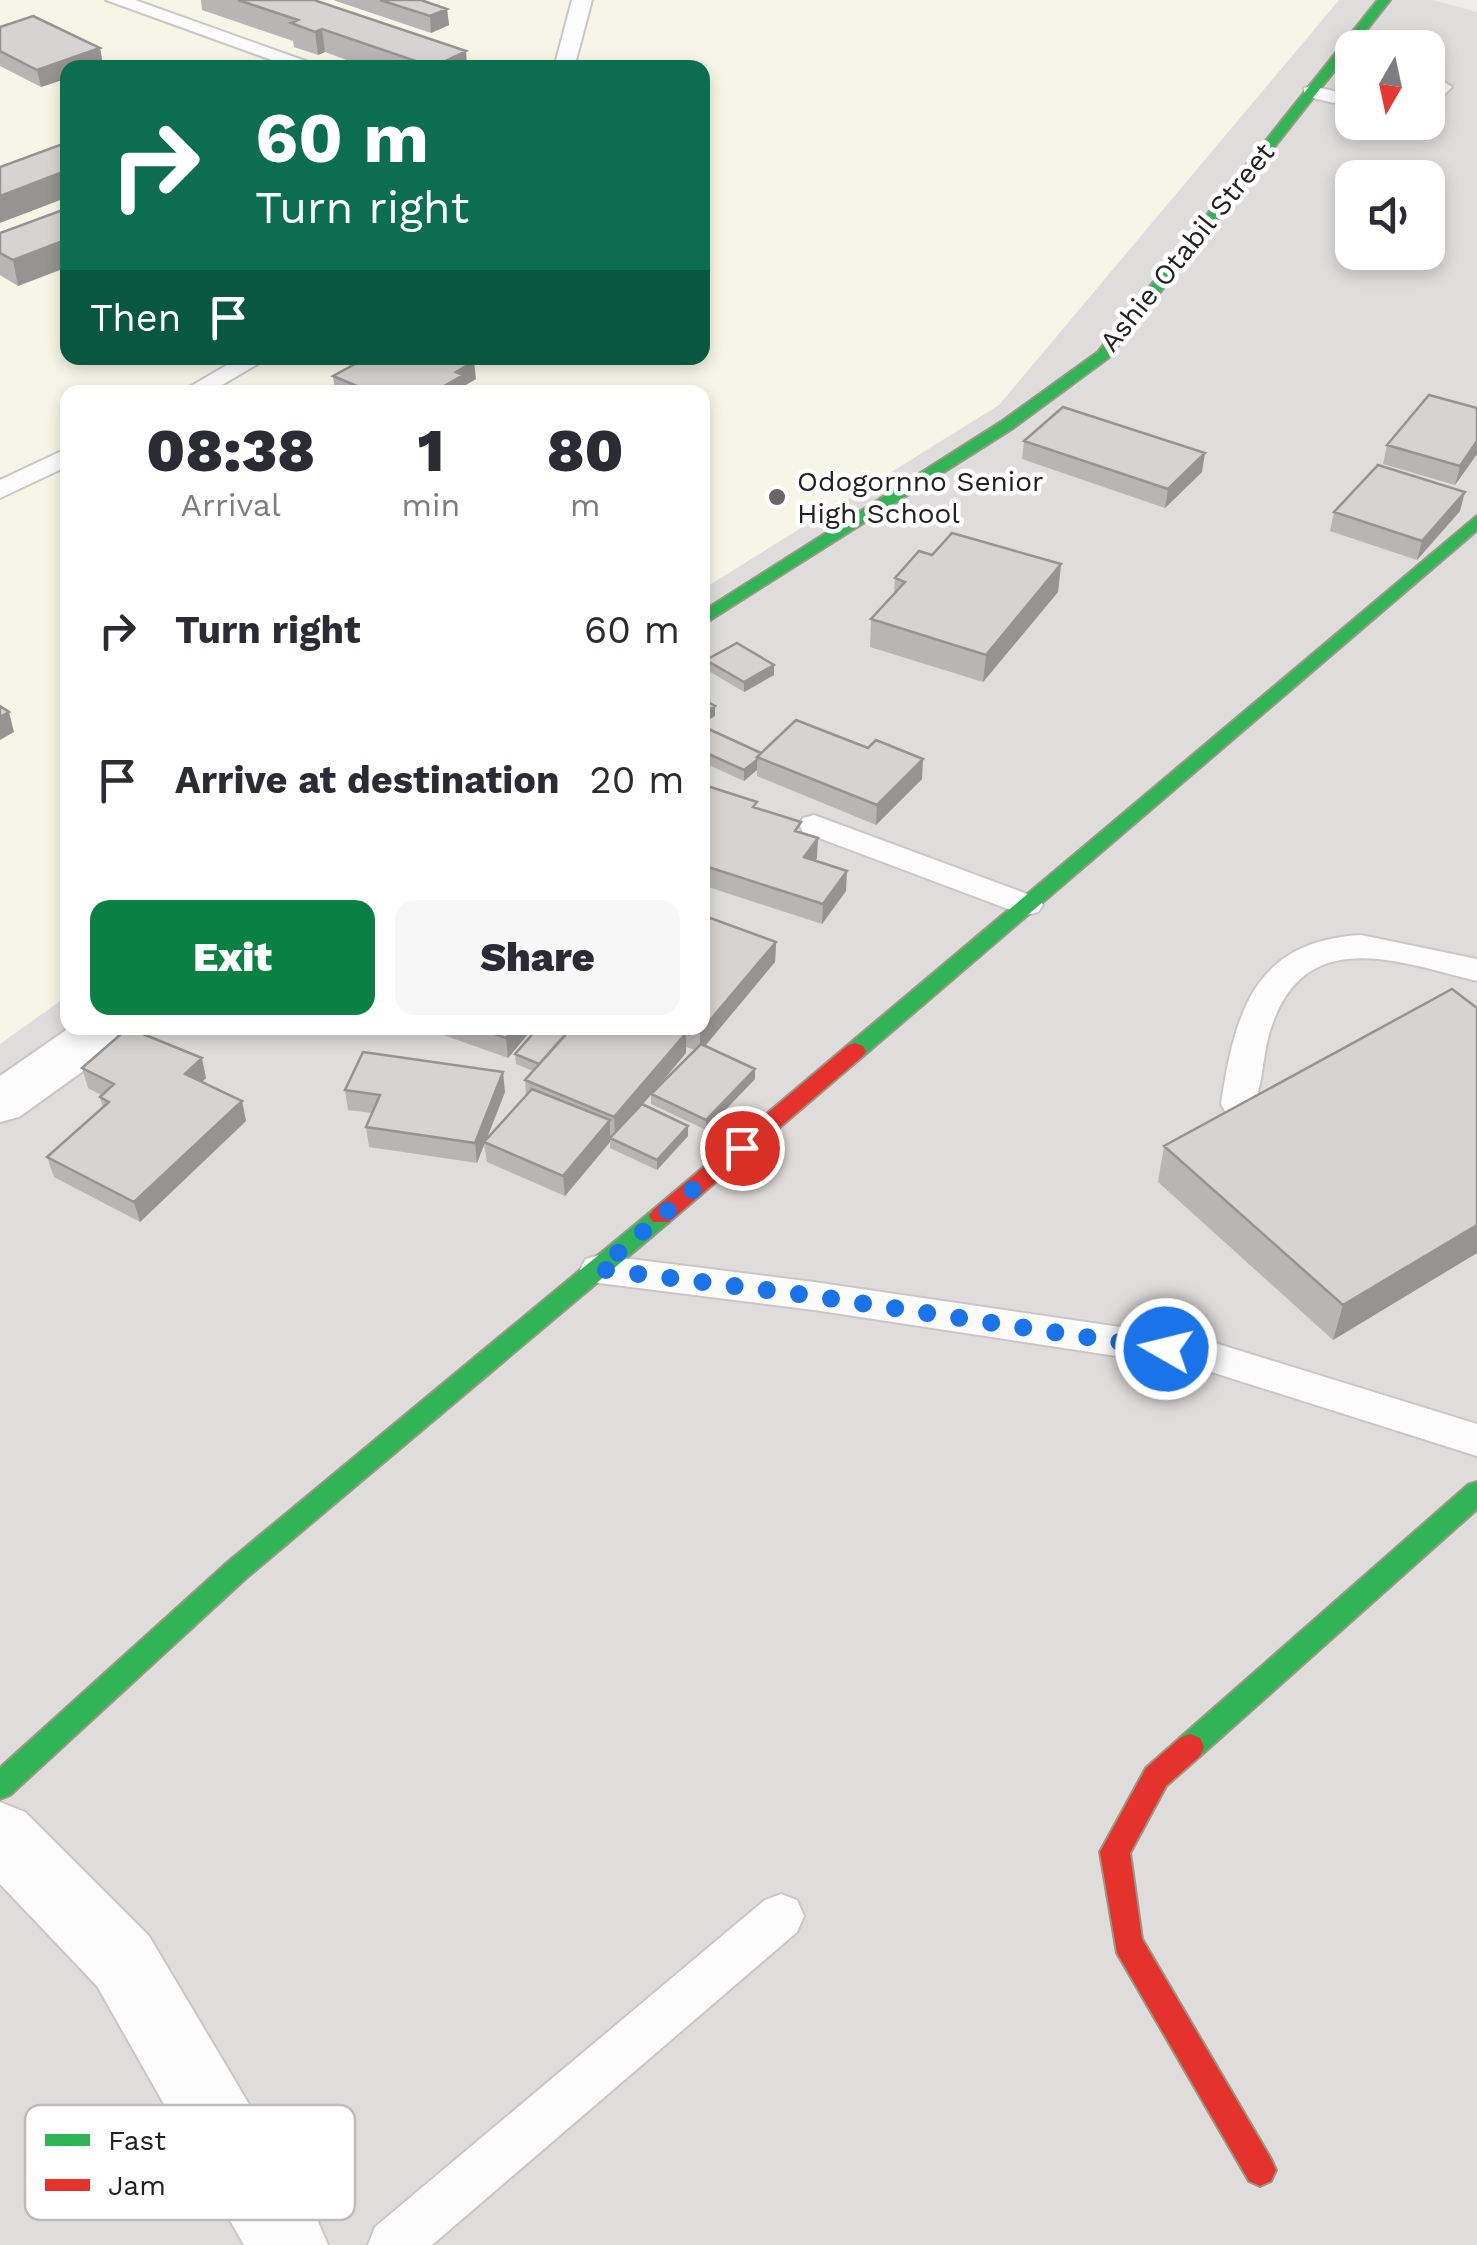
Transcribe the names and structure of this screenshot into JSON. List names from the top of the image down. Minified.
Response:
{"streets":{"street":["Ashie Otabil Street"]},"places":["Odogornno Senior High School"],"legend":["Fast","Jam"],"north":"bottom","page":{"turn":["60 m","Turn right"],"then":"Then","eta":["08:38","Arrival","1","min","80","m"],"list":[{"name":"Turn right","value":"60 m"},{"name":"Arrive at destination","value":"20 m"}],"buttons":["Exit","Share"]}}
